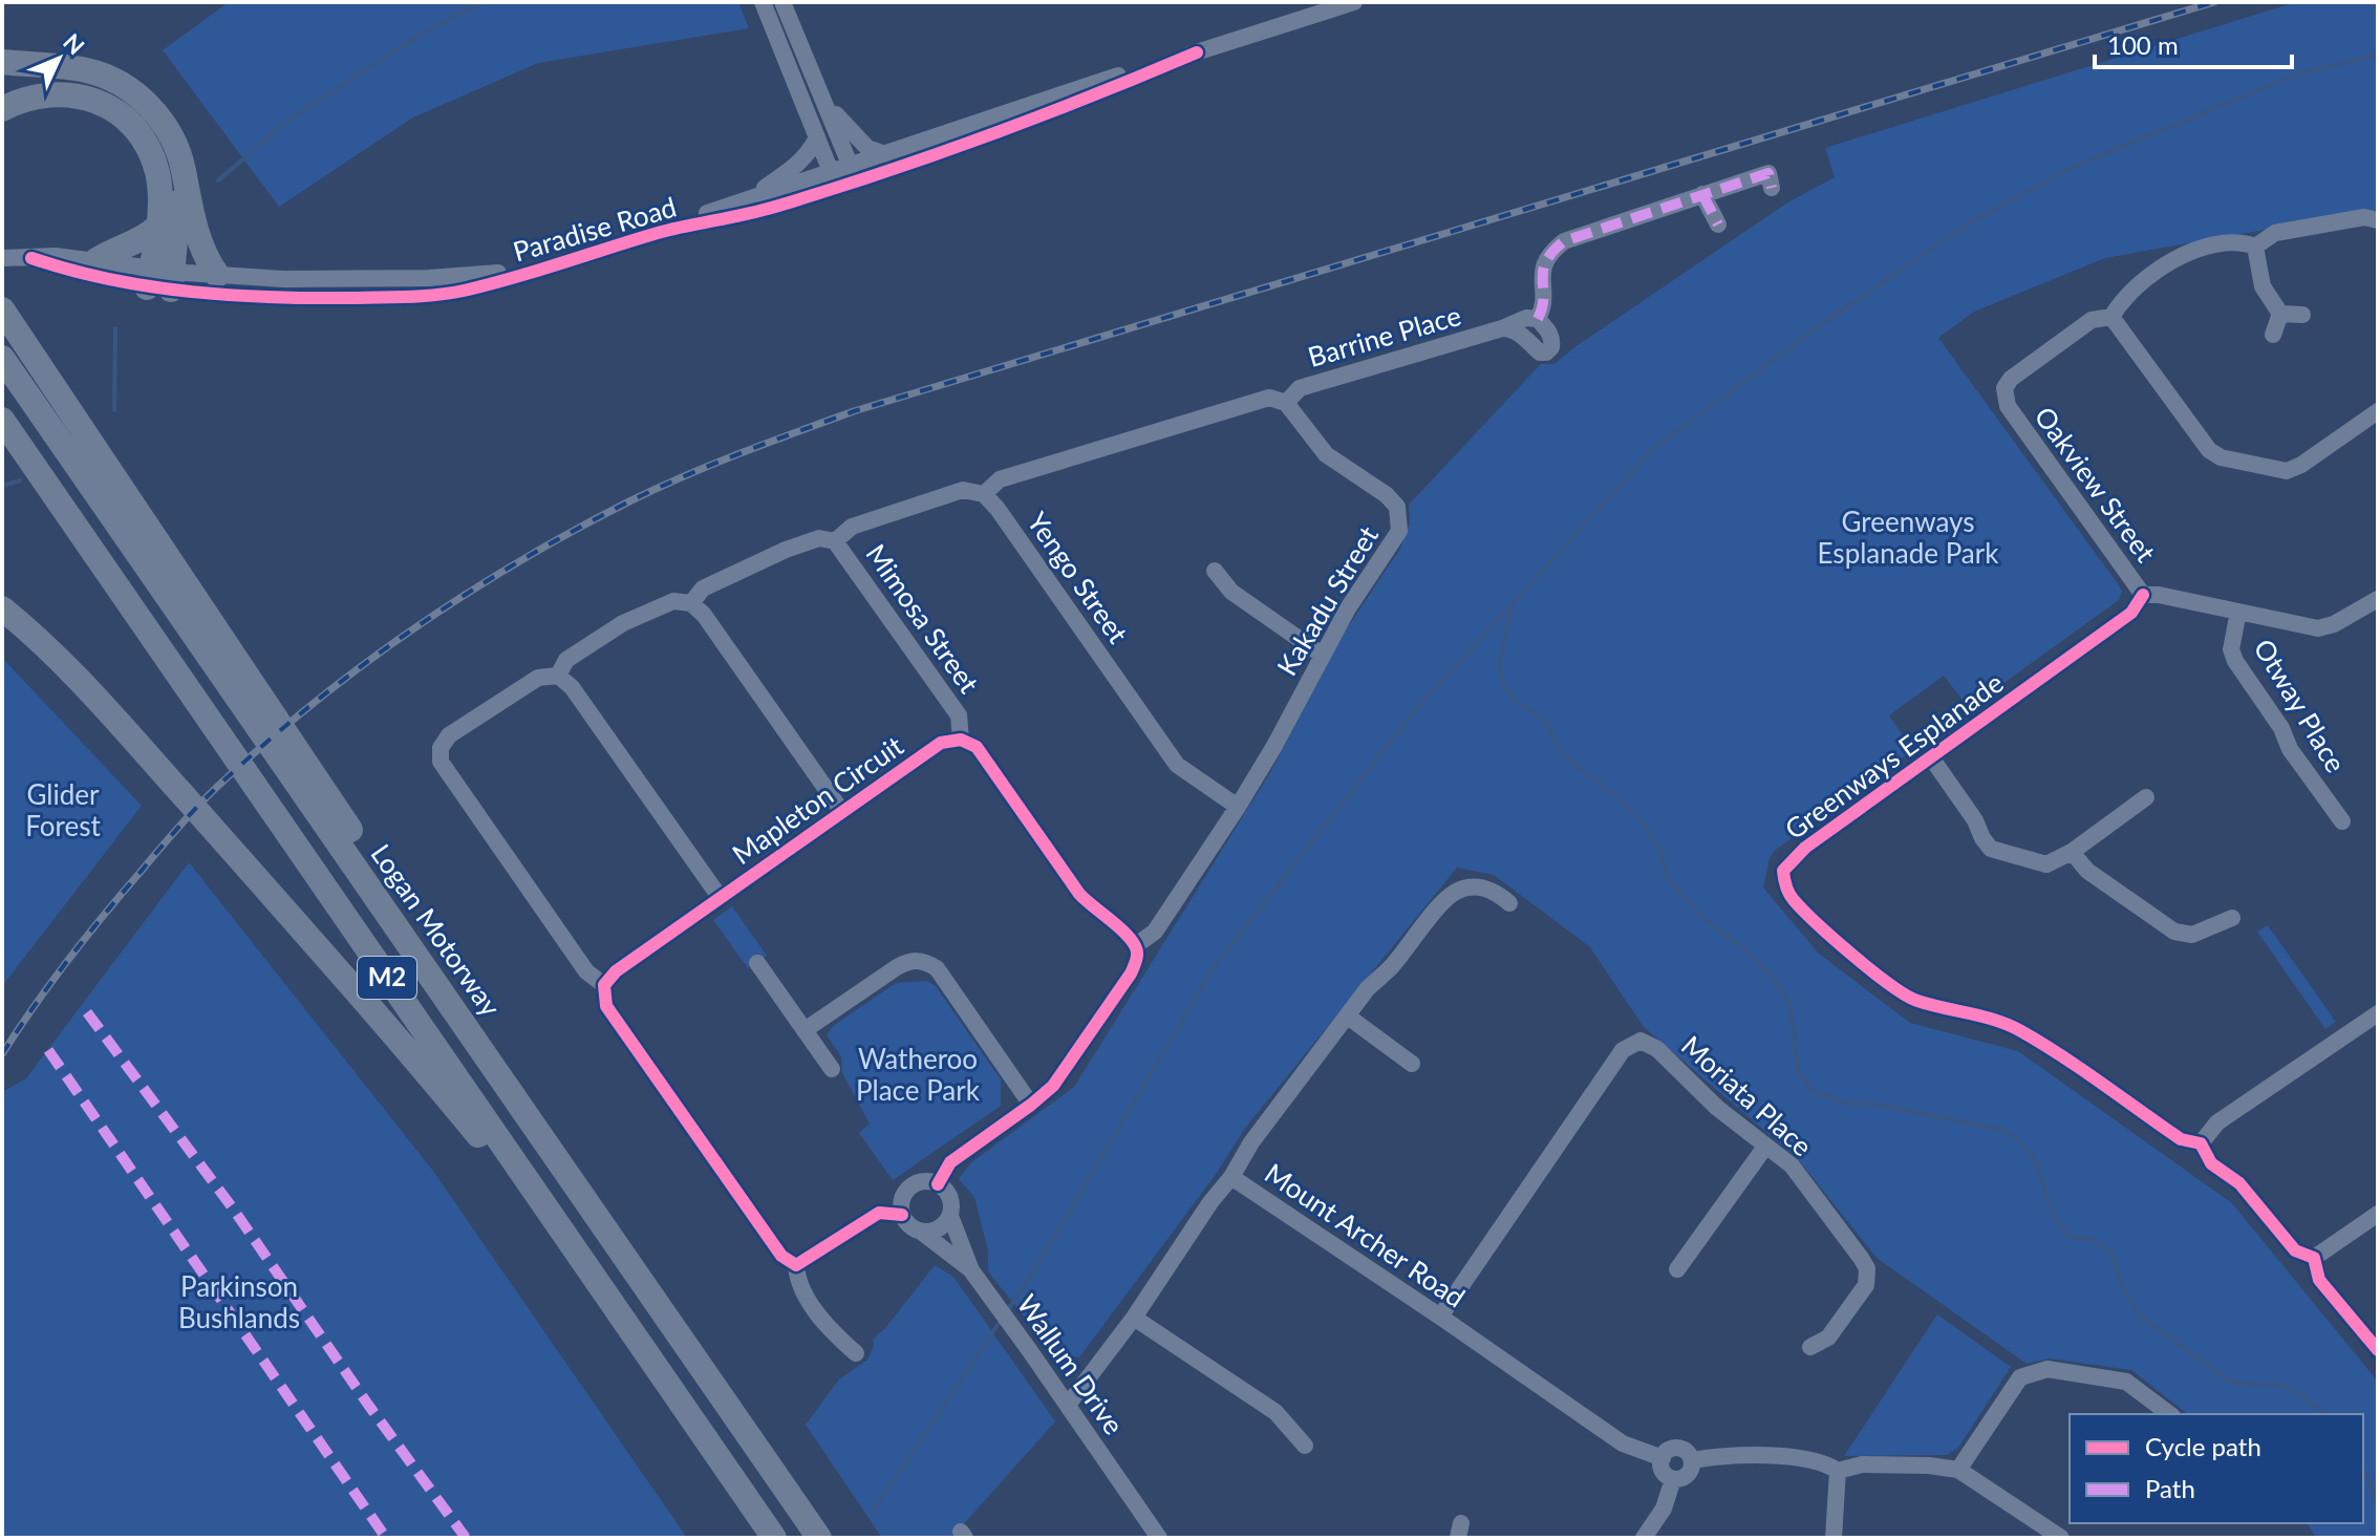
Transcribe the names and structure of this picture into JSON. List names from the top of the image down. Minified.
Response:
{"streets":{"highway":["Logan Motorway","M2"],"street":["Paradise Road","Barrine Place","Oakview Street","Yengo Street","Kakadu Street","Mimosa Street","Otway Place","Greenways Esplanade","Mapleton Circuit","Moriata Place","Mount Archer Road","Wallum Drive"]},"crossings":[["Barrine Place","Kakadu Street"],["Oakview Street","Otway Place"],["Oakview Street","Greenways Esplanade"],["Yengo Street","Kakadu Street"],["Mimosa Street","Mapleton Circuit"],["Moriata Place","Mount Archer Road"],["Mount Archer Road","Wallum Drive"]],"parks":["Greenways Esplanade Park","Glider Forest","Watheroo Place Park","Parkinson Bushlands"],"legend":["Cycle path","Path"],"scale_bar":"100 m","north":"top right"}
